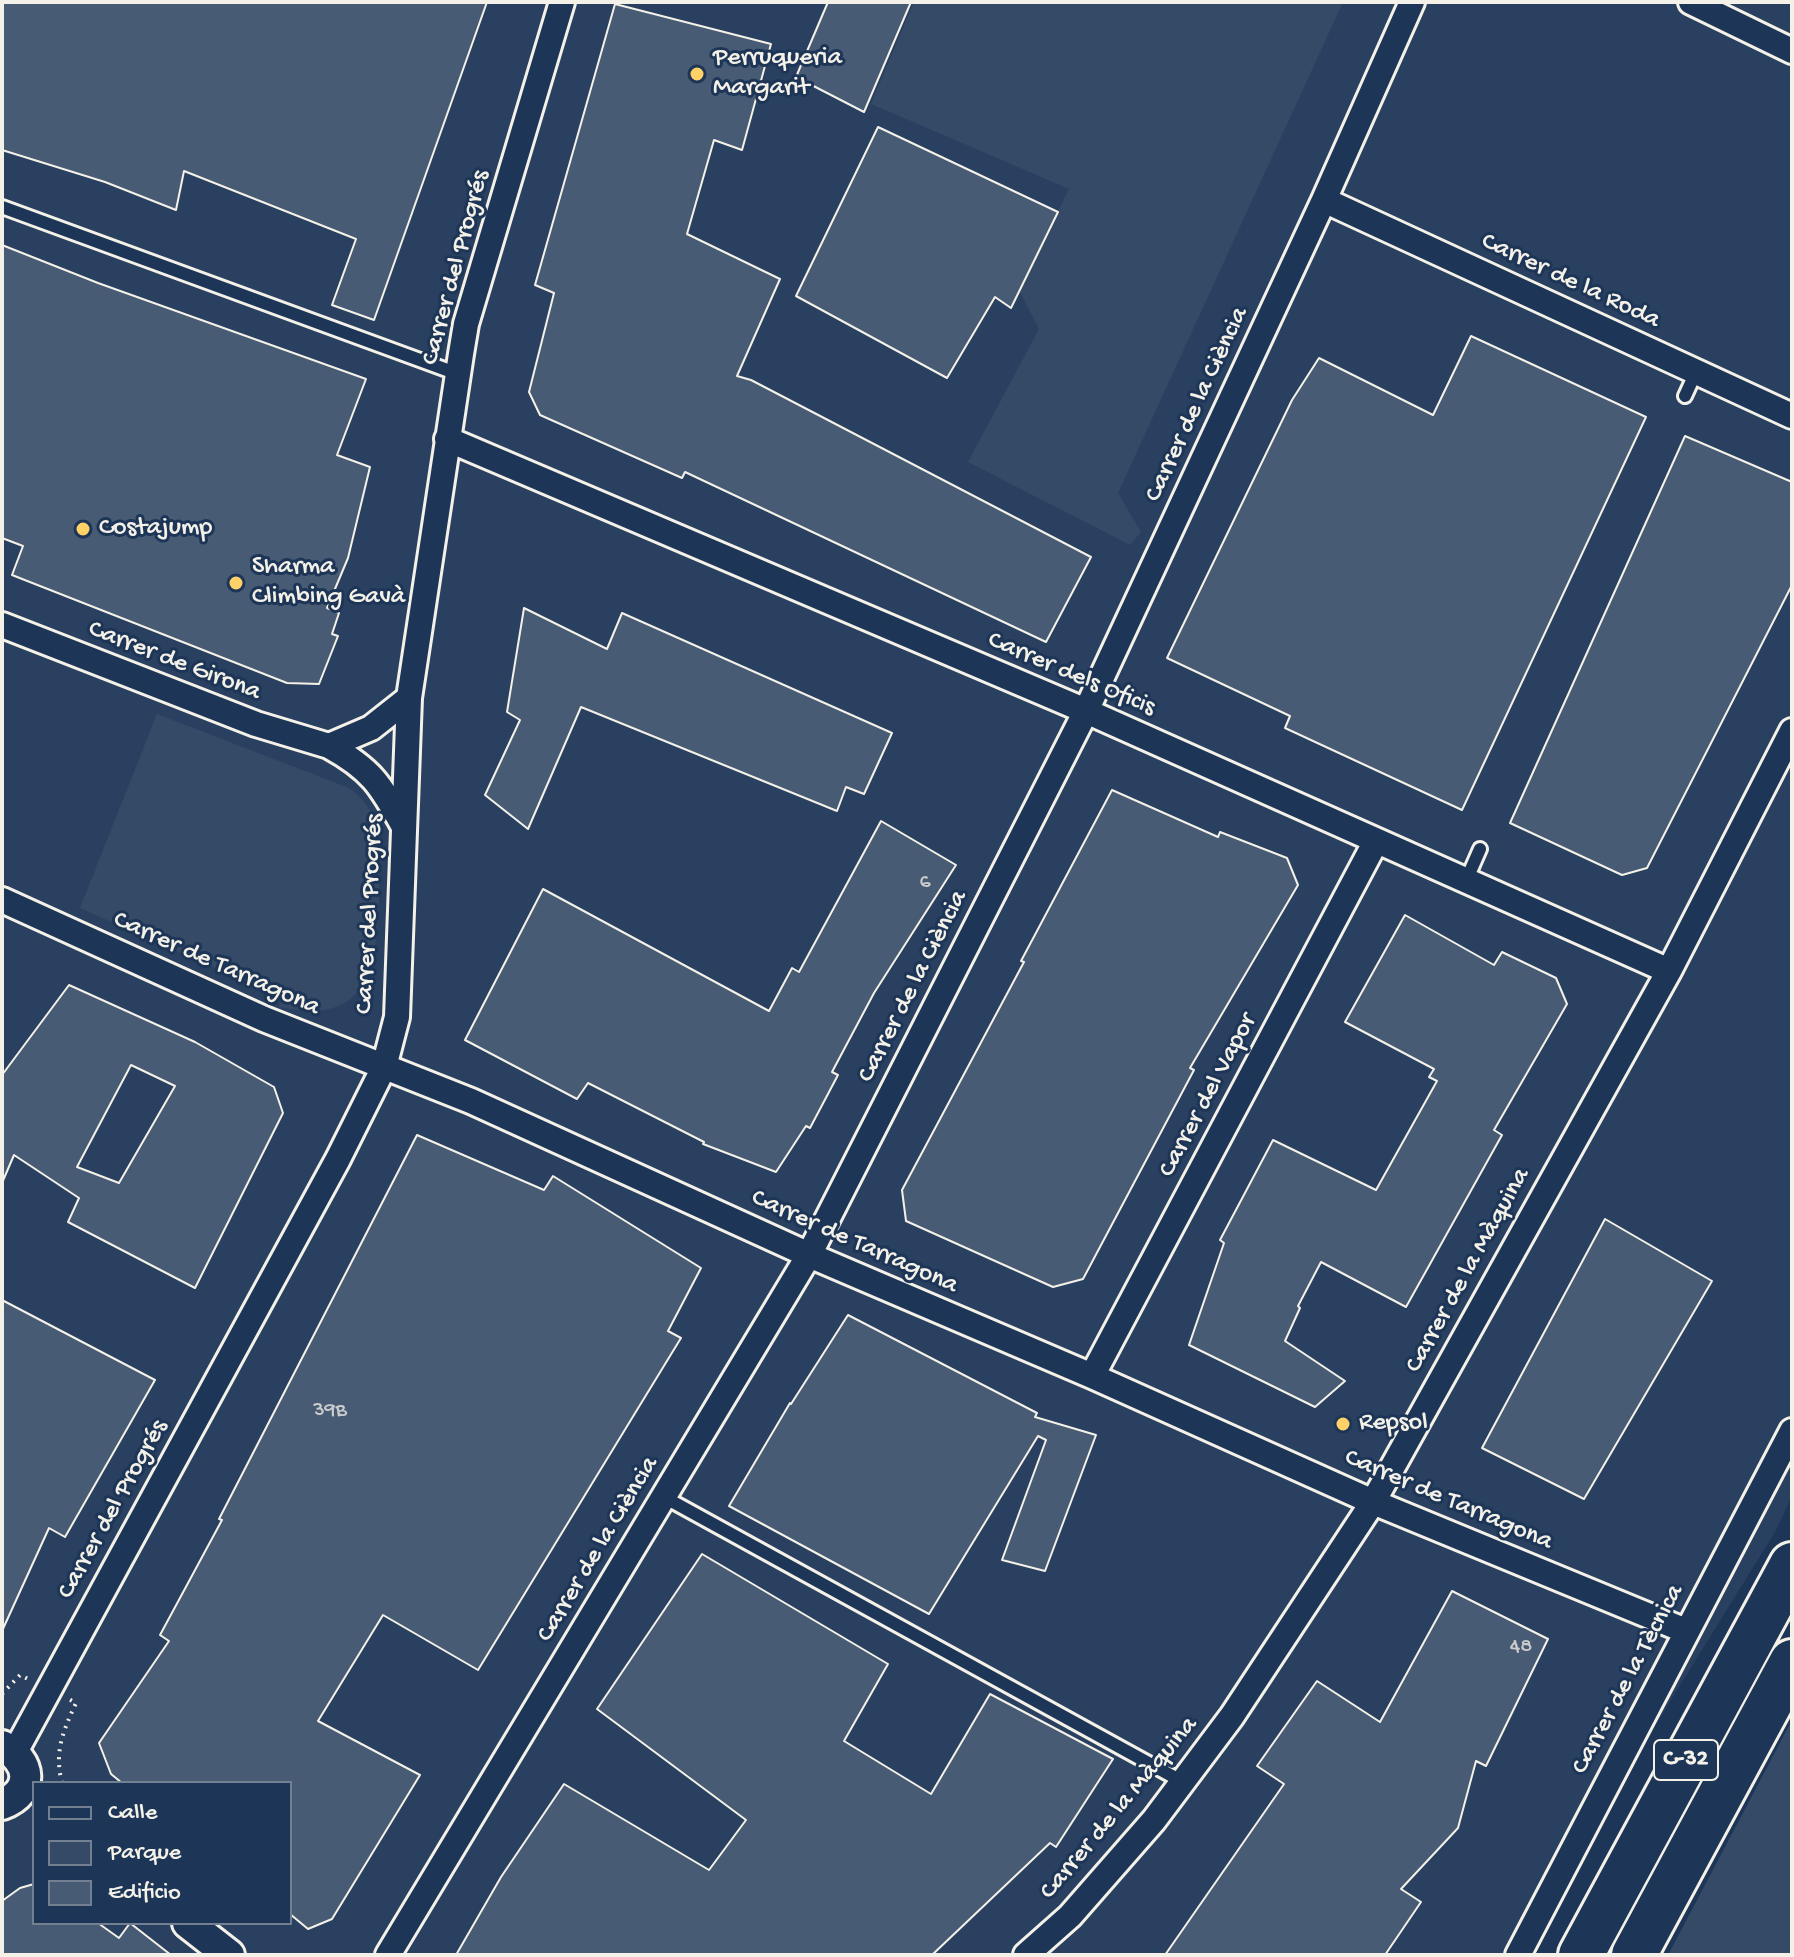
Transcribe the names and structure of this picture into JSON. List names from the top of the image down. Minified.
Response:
{"streets":{"highway":["C-32"],"street":["Carrer del Progrés","Carrer de la Roda","Carrer de la Ciència","Carrer de Girona","Carrer dels Oficis","Carrer de Tarragona","Carrer del Vapor","Carrer de la Màquina","Carrer de la Tècnica"]},"crossings":[["Carrer del Progrés","Carrer de Girona"],["Carrer del Progrés","Carrer dels Oficis"],["Carrer del Progrés","Carrer de Tarragona"],["Carrer de la Roda","Carrer de la Ciència"],["Carrer de la Ciència","Carrer dels Oficis"],["Carrer de la Ciència","Carrer de Tarragona"],["Carrer dels Oficis","Carrer del Vapor"],["Carrer dels Oficis","Carrer de la Màquina"],["Carrer de Tarragona","Carrer del Vapor"],["Carrer de Tarragona","Carrer de la Màquina"],["Carrer de Tarragona","Carrer de la Tècnica"]],"places":["Perruqueria Margarit","Costajump","Sharma Climbing Gavà","Repsol"],"house_numbers":["6","39B","48"],"legend":["Calle","Parque","Edificio"]}
